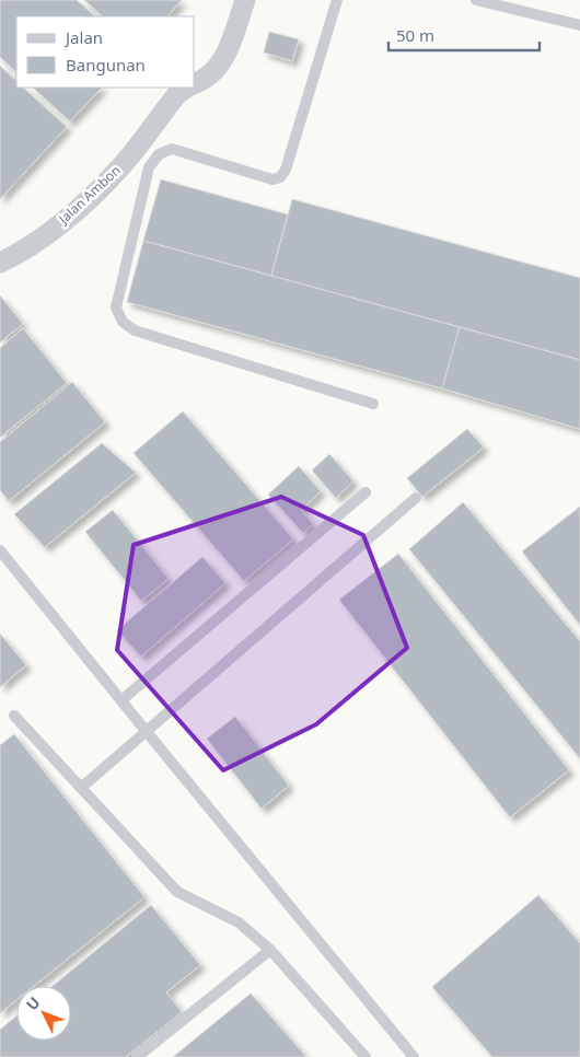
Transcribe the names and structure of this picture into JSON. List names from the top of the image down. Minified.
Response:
{"streets":{"street":["Jalan Ambon"]},"legend":["Jalan","Bangunan"],"scale_bar":"50 m","north":"top left"}
